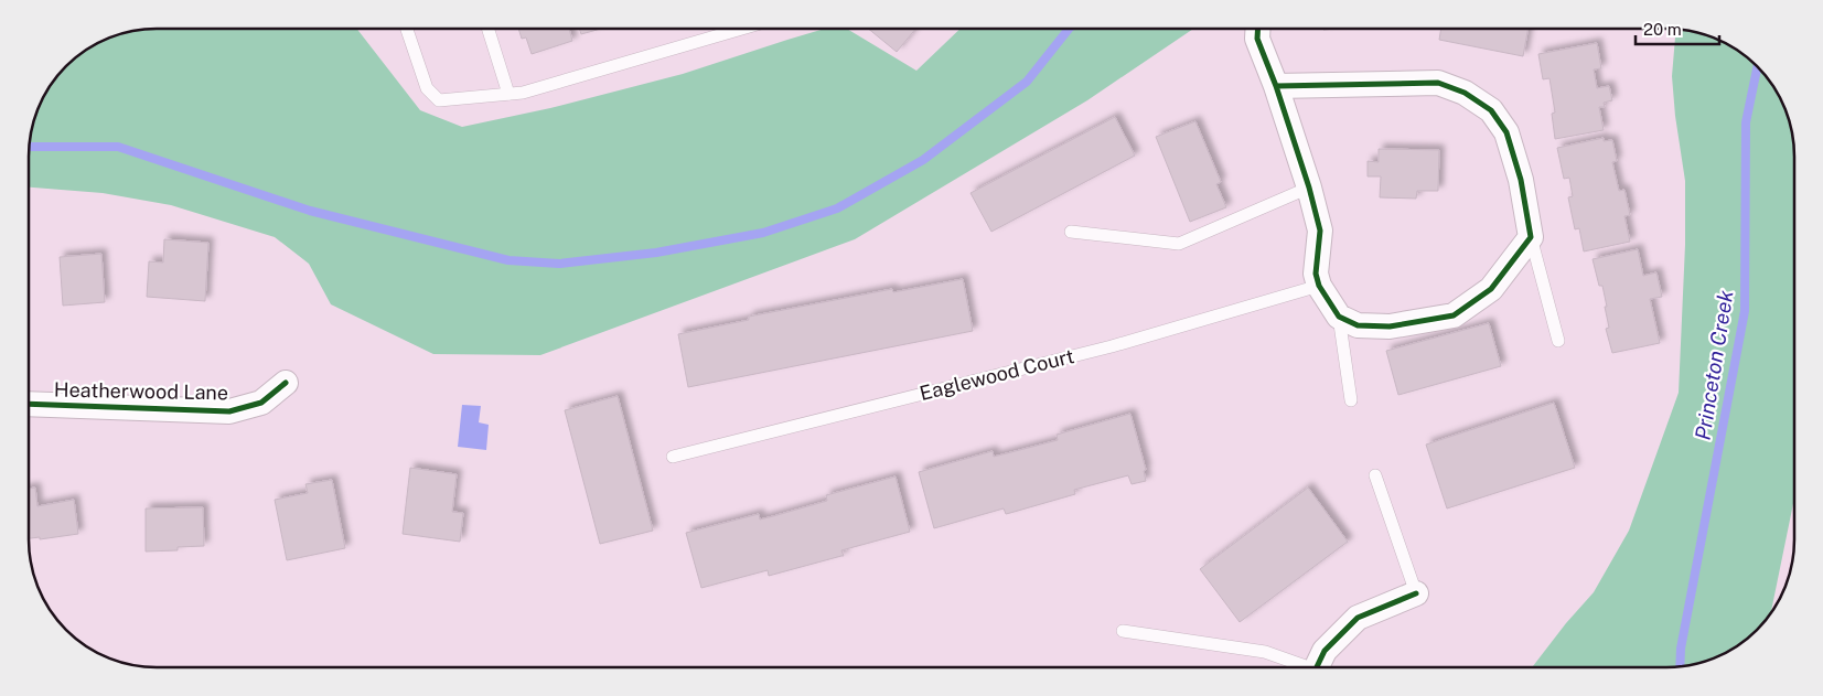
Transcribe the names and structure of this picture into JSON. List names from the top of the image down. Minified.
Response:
{"streets":{"street":["Heatherwood Lane"],"lane":["Eaglewood Court"]},"water":["Princeton Creek"],"scale_bar":"20 m"}
